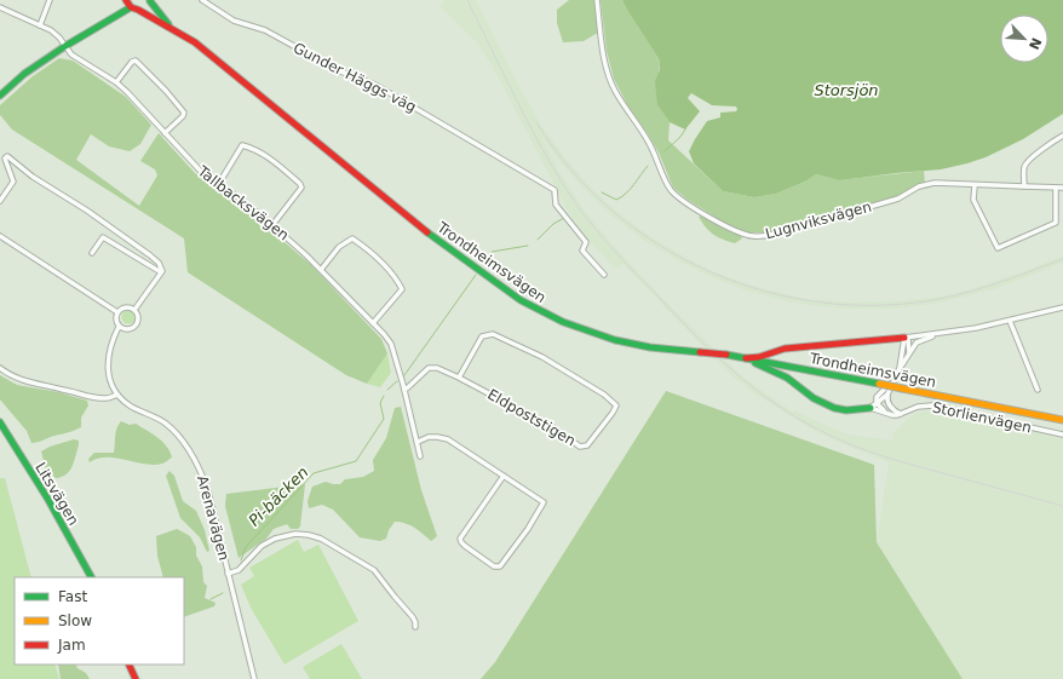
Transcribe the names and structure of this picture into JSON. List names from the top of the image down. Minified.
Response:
{"streets":{"main road":["Trondheimsvägen","Litsvägen"],"street":["Gunder Häggs väg","Tallbacksvägen","Lugnviksvägen","Eldpoststigen","Storlienvägen","Arenavägen"]},"crossings":[["Tallbacksvägen","Eldpoststigen"]],"water":["Storsjön","Pi-bäcken"],"legend":["Fast","Slow","Jam"],"north":"bottom right"}
